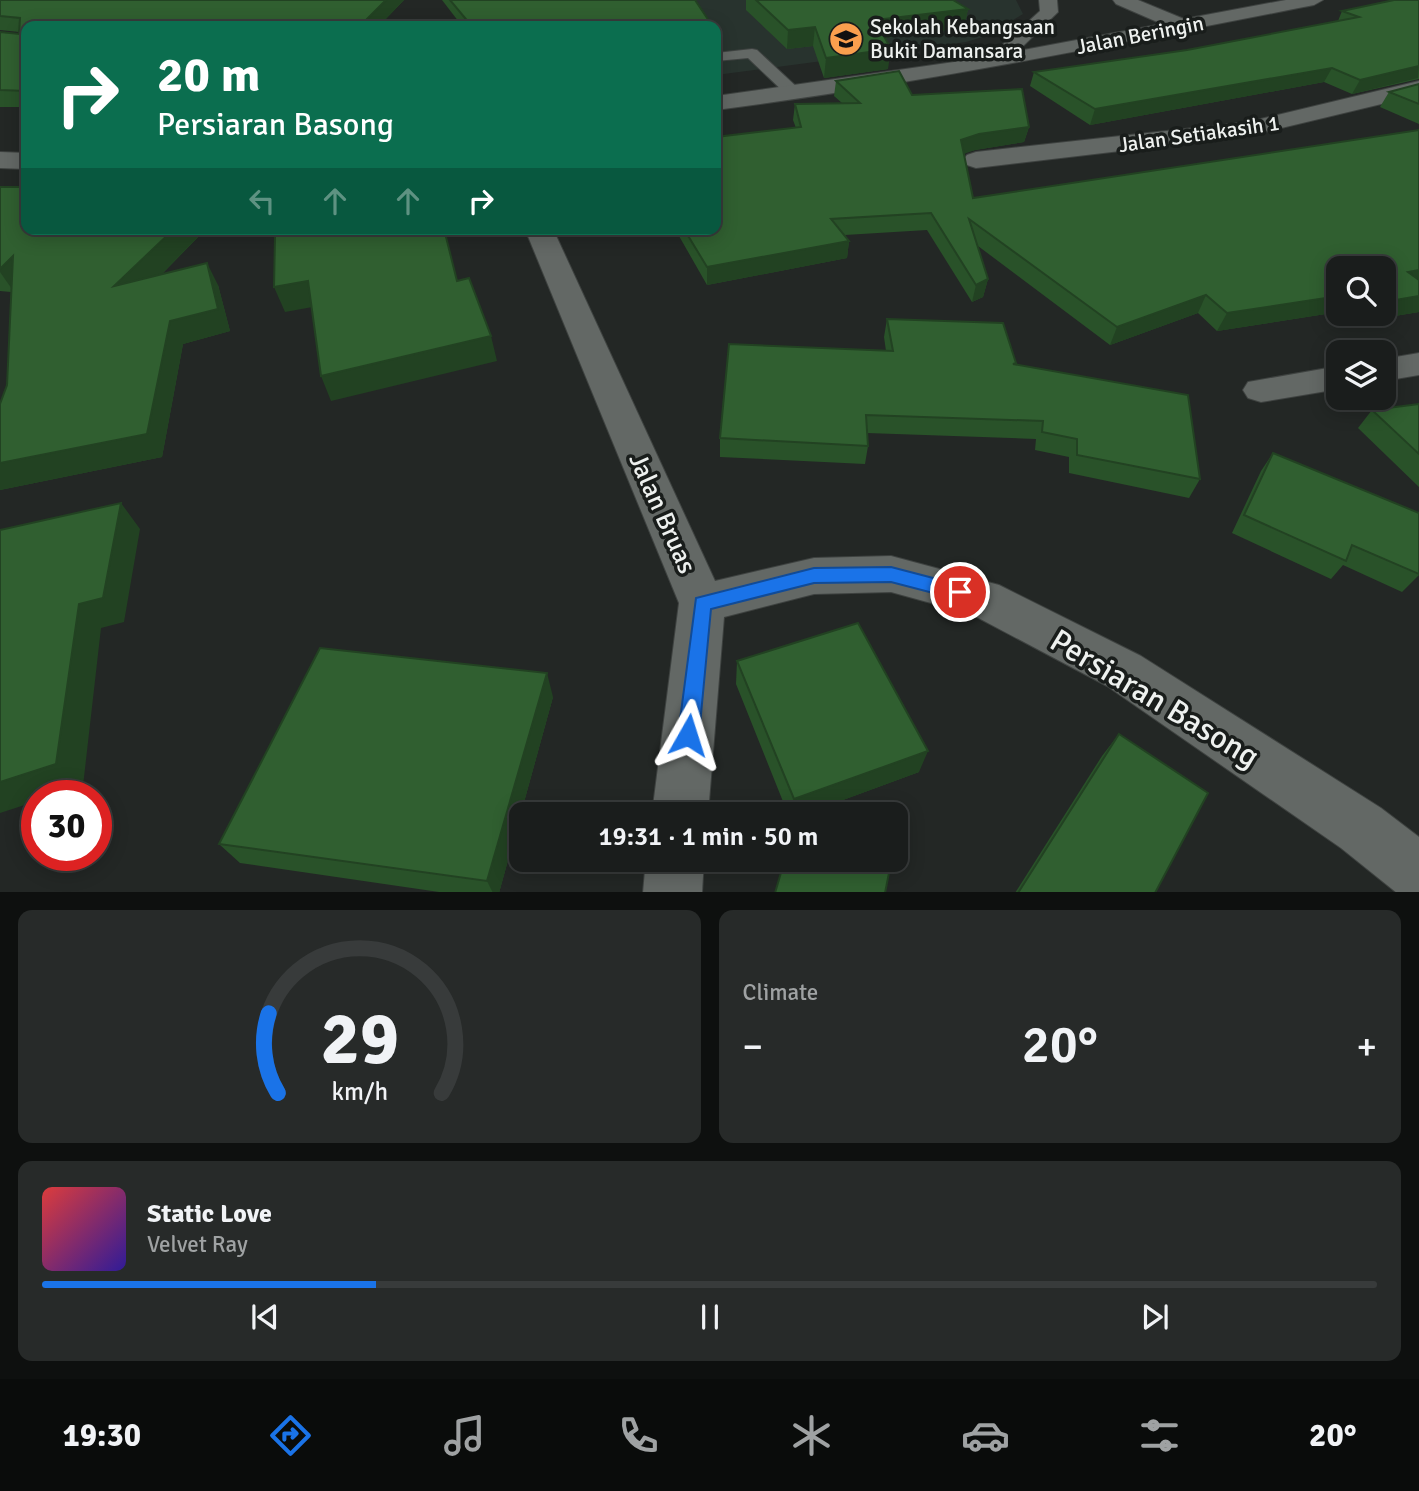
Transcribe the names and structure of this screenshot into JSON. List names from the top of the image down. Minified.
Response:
{"streets":{"street":["Jalan Beringin","Jalan Setiakasih 1","Jalan Bruas","Persiaran Basong"]},"crossings":[["Jalan Bruas","Persiaran Basong"]],"places":{"school or university":["Sekolah Kebangsaan Bukit Damansara"]},"page":{"turn":["20 m","Persiaran Basong"],"limit":"30","trip":"19:31 · 1 min · 50 m","tile":"Climate","heat":["−","20°","+"],"song":["Static Love","Velvet Ray"],"tabs":["19:30","20°"],"gauge":["29","km/h"]}}
